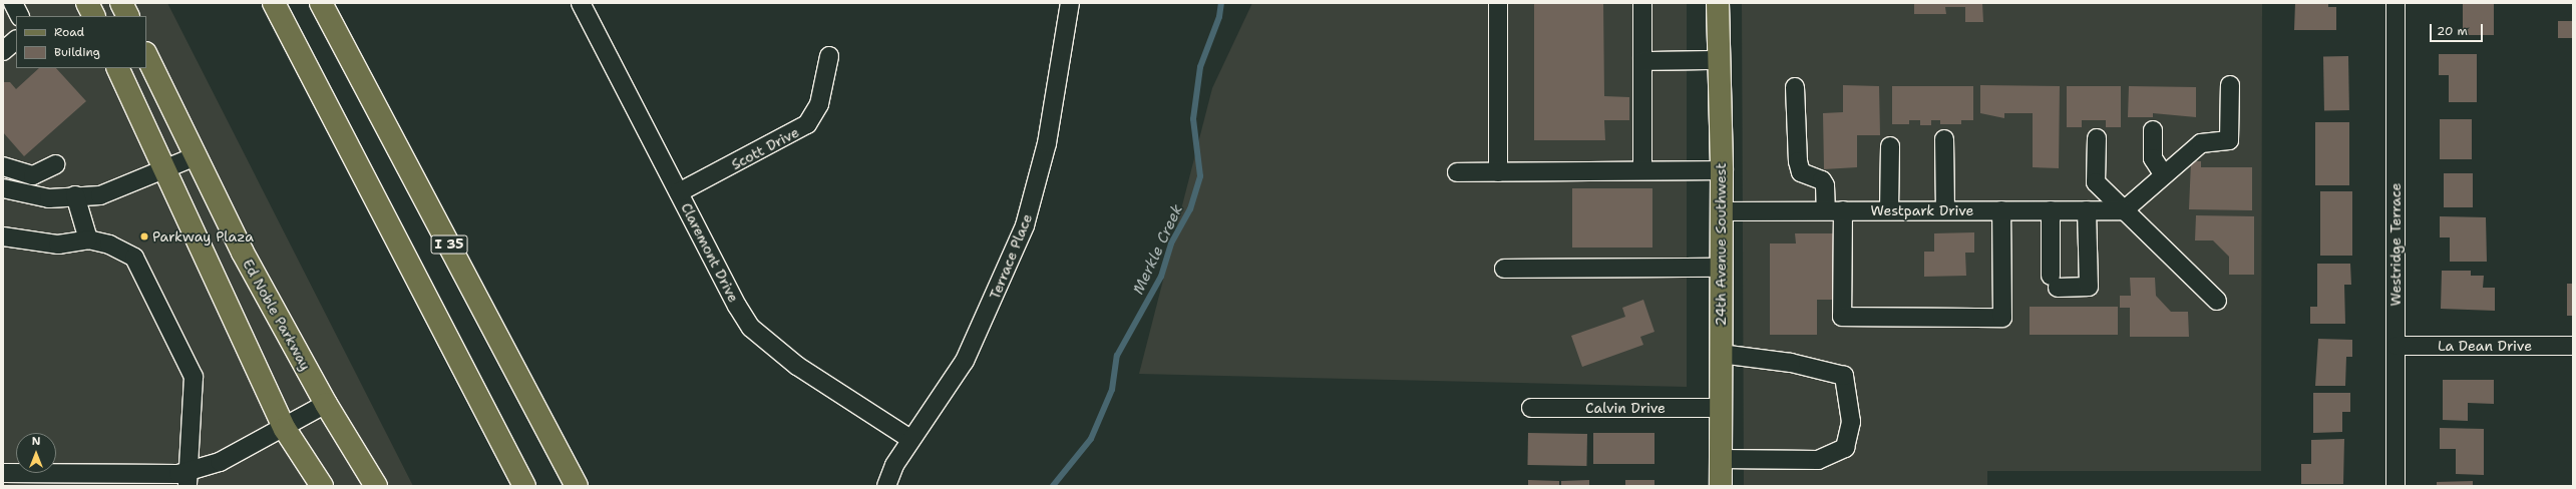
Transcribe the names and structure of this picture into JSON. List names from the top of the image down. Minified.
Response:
{"streets":{"main road":["I 35","24th Avenue Southwest","Ed Noble Parkway"],"street":["Scott Drive","Westpark Drive","Westridge Terrace","Claremont Drive","Terrace Place","La Dean Drive","Calvin Drive"]},"crossings":[["Scott Drive","Claremont Drive"],["Westpark Drive","24th Avenue Southwest"],["24th Avenue Southwest","Calvin Drive"],["Westridge Terrace","La Dean Drive"],["Claremont Drive","Terrace Place"]],"water":["Merkle Creek"],"places":["Parkway Plaza"],"legend":["Road","Building"],"scale_bar":"20 m","north":"top"}
